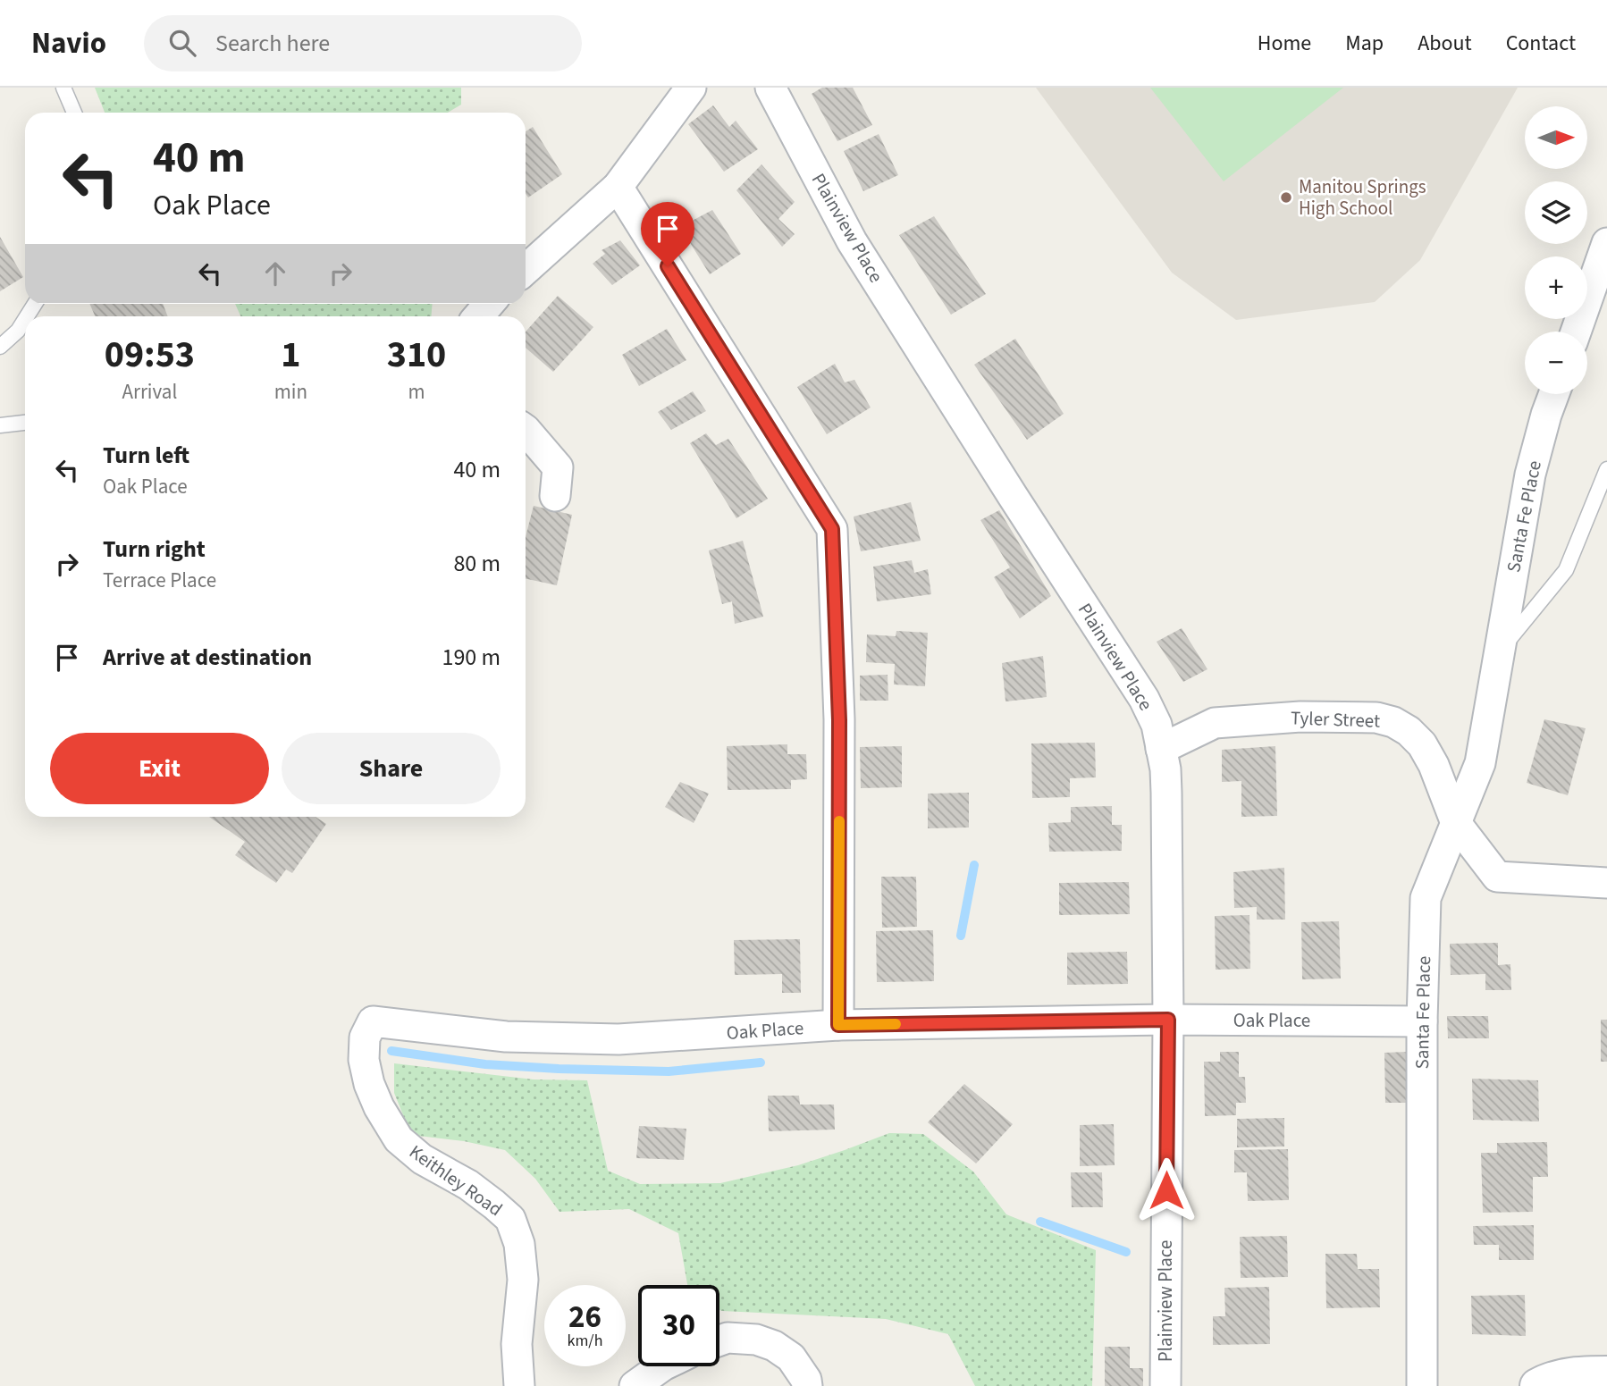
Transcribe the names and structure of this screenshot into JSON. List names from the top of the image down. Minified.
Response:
{"streets":{"street":["Plainview Place","Santa Fe Place","Tyler Street","Oak Place","Keithley Road"]},"crossings":[["Plainview Place","Tyler Street"],["Plainview Place","Oak Place"],["Santa Fe Place","Tyler Street"],["Santa Fe Place","Oak Place"],["Oak Place","Keithley Road"]],"places":["Manitou Springs High School"],"north":"right","page":{"header":"Navio","search":"Search here","nav":["Home","Map","About","Contact"],"map_buttons":["+","−"],"turn":["40 m","Oak Place"],"eta":["09:53","Arrival","1","min","310","m"],"list":[{"name":"Turn left","note":"Oak Place","value":"40 m"},{"name":"Turn right","note":"Terrace Place","value":"80 m"},{"name":"Arrive at destination","value":"190 m"}],"buttons":["Exit","Share"],"speed":"26 km/h","limit":"30"}}
